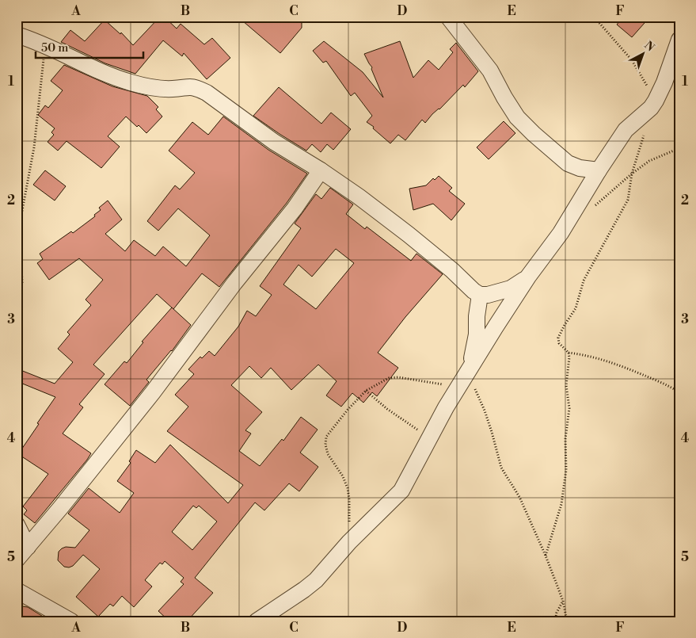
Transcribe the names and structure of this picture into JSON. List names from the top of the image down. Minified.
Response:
{"scale_bar":"50 m","north":"top right","grid":{"columns":["A","B","C","D","E","F"],"rows":["1","2","3","4","5"]}}
